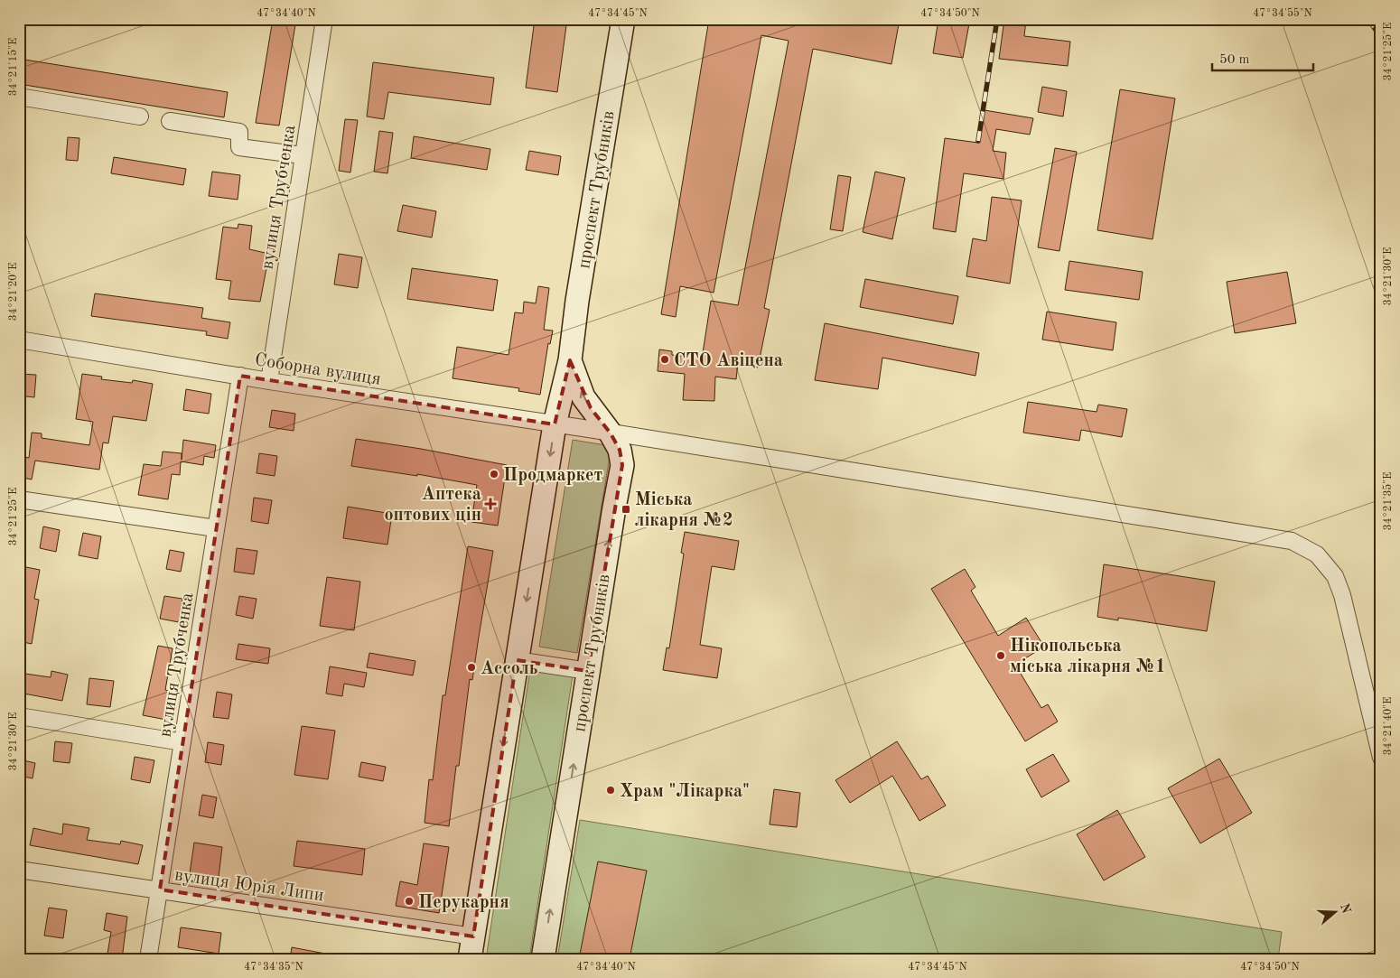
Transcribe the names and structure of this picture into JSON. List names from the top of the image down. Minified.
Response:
{"streets":{"main road":["проспект Трубників"],"street":["вулиця Трубченка","Соборна вулиця","вулиця Юрія Липи"]},"crossings":[["проспект Трубників","Соборна вулиця"],["проспект Трубників","вулиця Юрія Липи"],["вулиця Трубченка","Соборна вулиця"],["вулиця Трубченка","вулиця Юрія Липи"]],"places":{"other":["СТО Авіцена","Продмаркет","Нікопольська міська лікарня №1","Ассоль","Храм \"Лікарка\"","Перукарня"],"health":["Аптека оптових цін"],"transit":["Міська лікарня №2"]},"scale_bar":"50 m","north":"right","coordinates":["47°34'40\"N","47°34'45\"N","47°34'50\"N","47°34'55\"N","34°21'25\"E","34°21'15\"E","34°21'30\"E","34°21'20\"E","34°21'35\"E","34°21'40\"E","47°34'35\"N"]}
